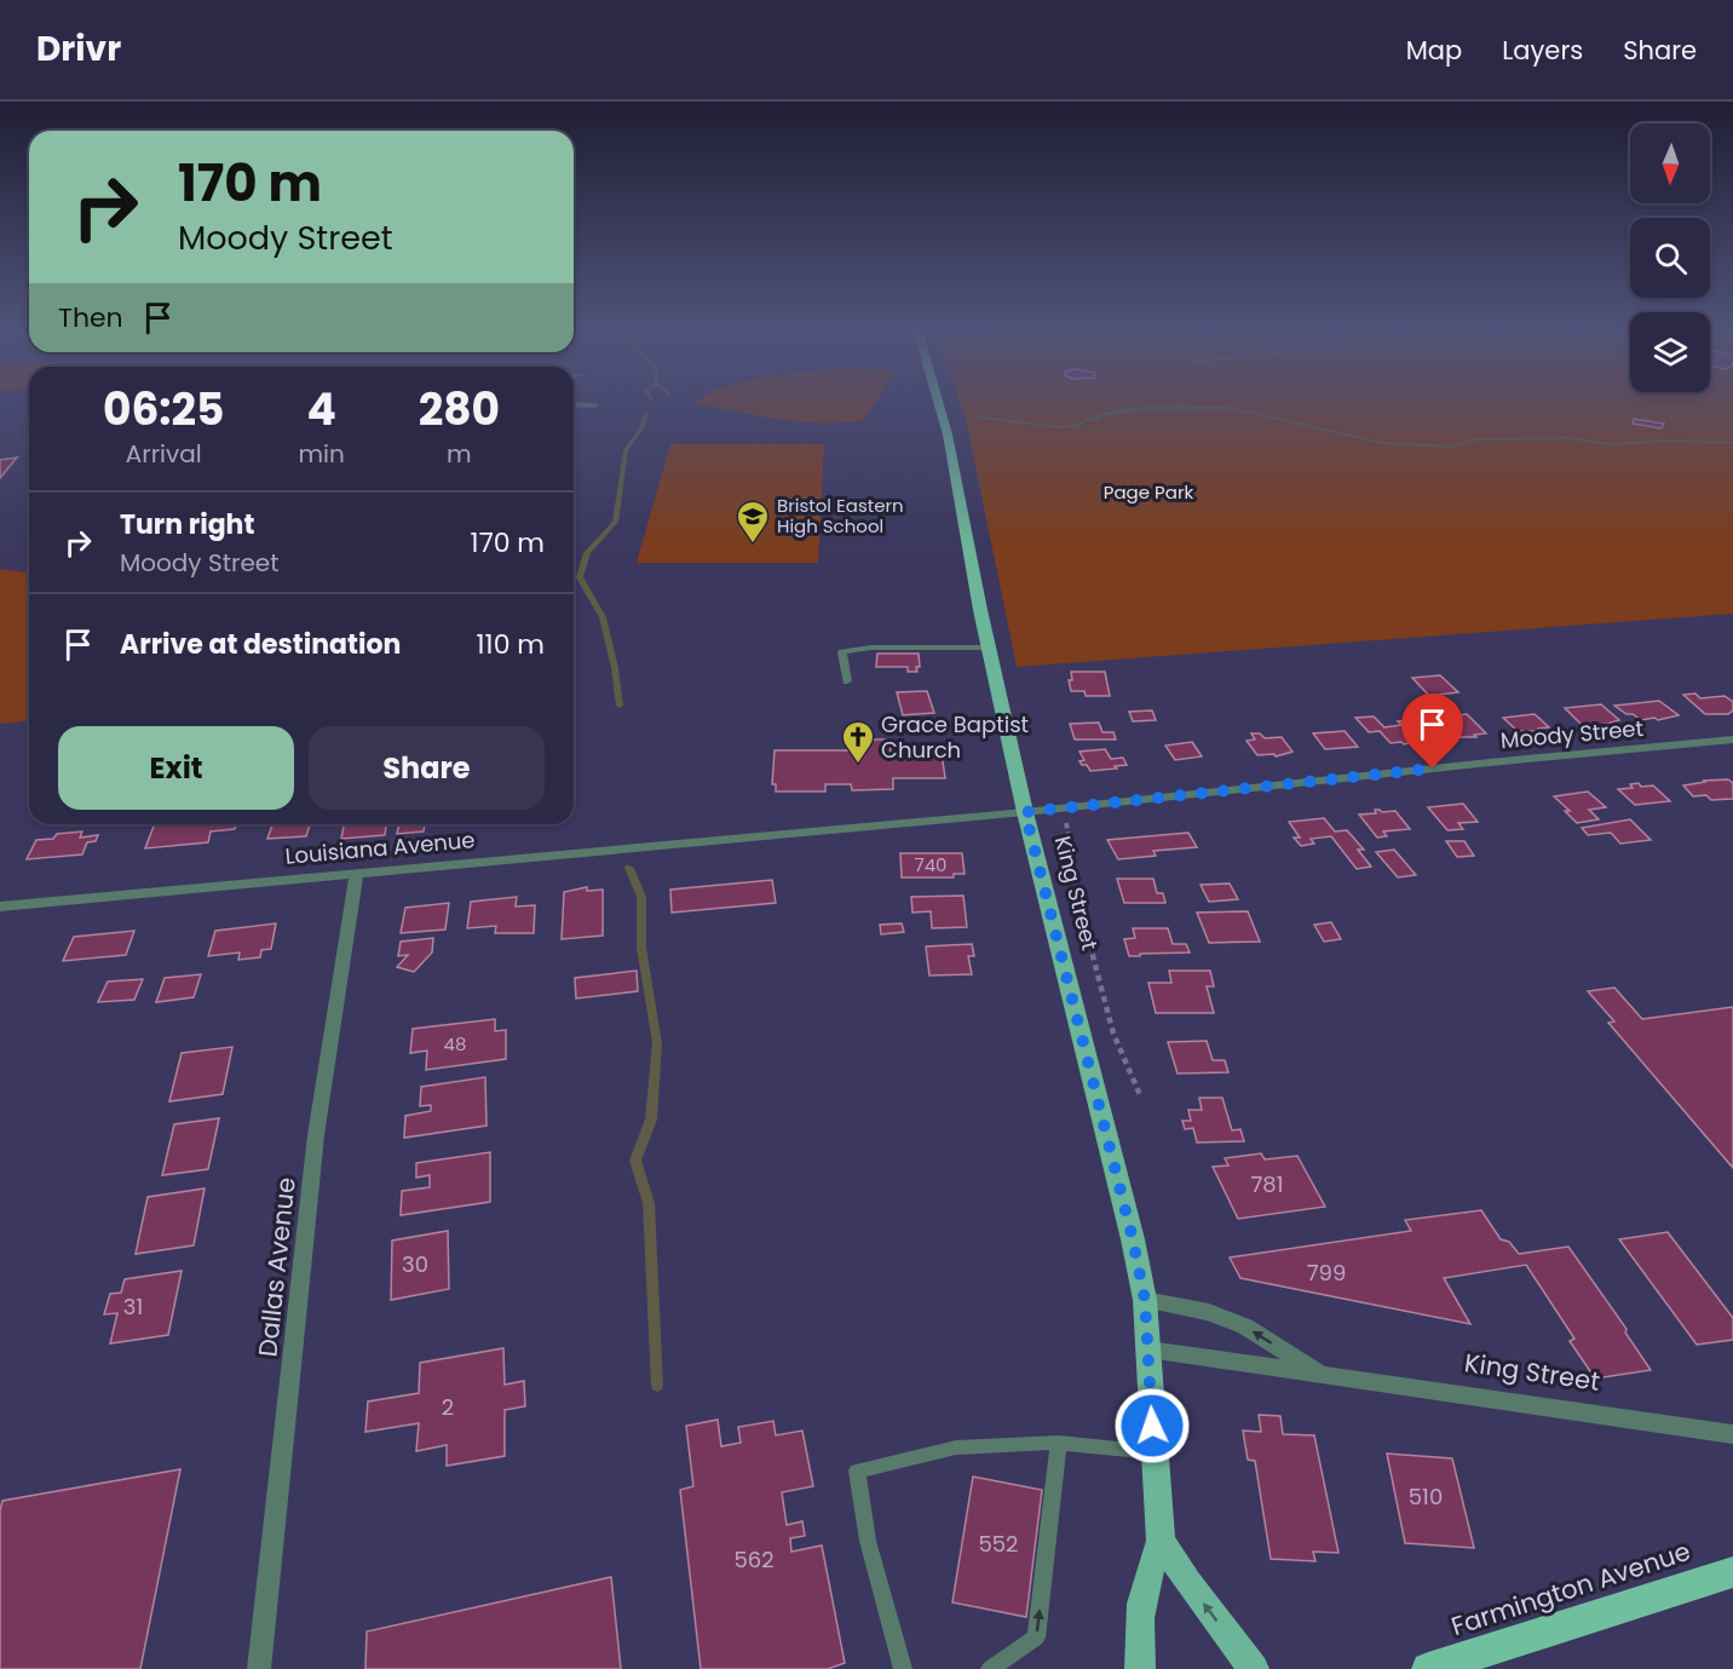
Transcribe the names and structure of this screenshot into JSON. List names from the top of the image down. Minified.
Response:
{"streets":{"highway":["Farmington Avenue"],"main road":["King Street"],"street":["Moody Street","Louisiana Avenue","Dallas Avenue"]},"crossings":[["Moody Street","Louisiana Avenue"],["Moody Street","King Street"],["Louisiana Avenue","King Street"],["Louisiana Avenue","Dallas Avenue"]],"parks":["Page Park"],"places":{"school or university":["Bristol Eastern High School"],"church":["Grace Baptist Church"]},"house_numbers":["740","48","781","30","799","31","2","510","552","562"],"north":"bottom","page":{"header":"Drivr","nav":["Map","Layers","Share"],"turn":["170 m","Moody Street"],"then":"Then","eta":["06:25","Arrival","4","min","280","m"],"list":[{"name":"Turn right","note":"Moody Street","value":"170 m"},{"name":"Arrive at destination","value":"110 m"}],"buttons":["Exit","Share"]}}
